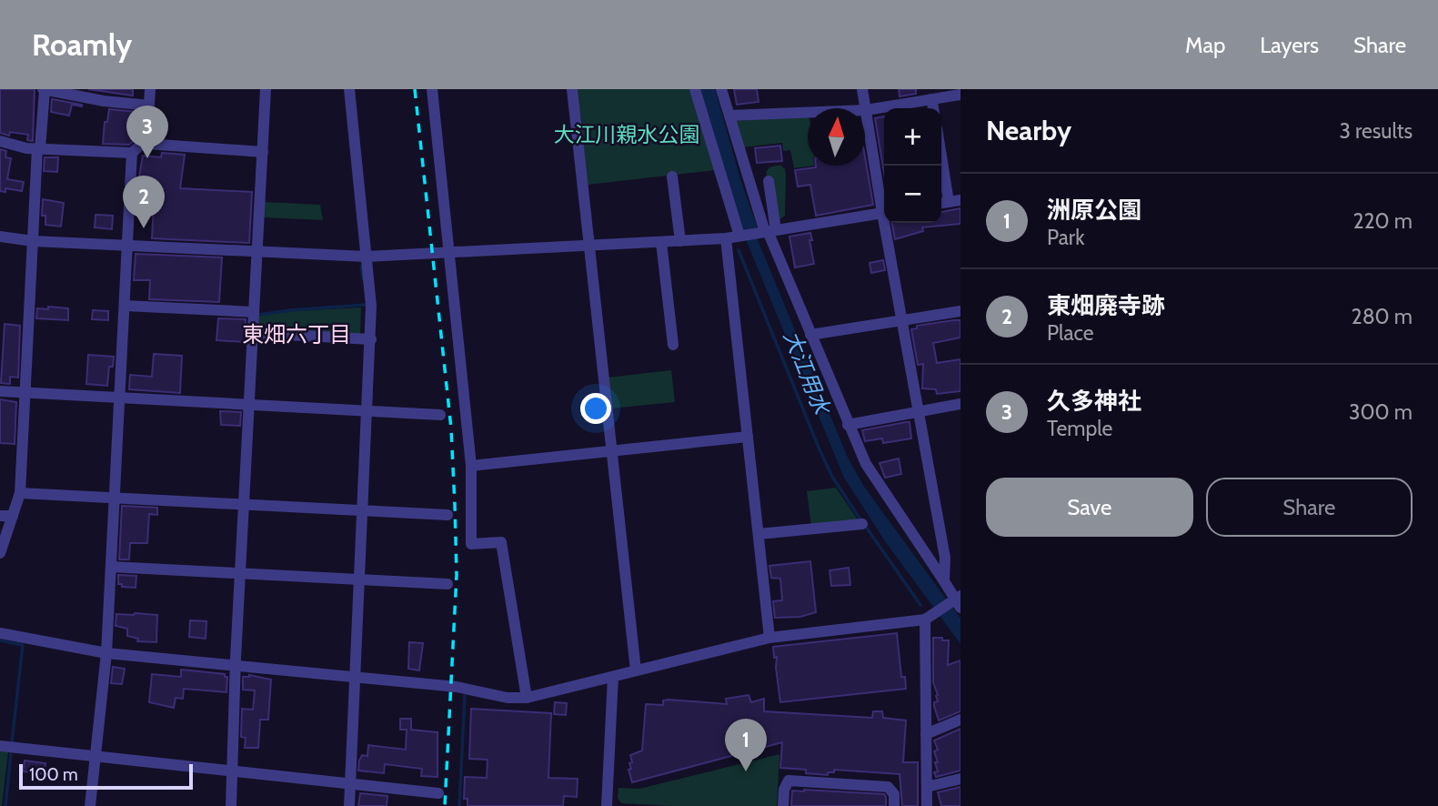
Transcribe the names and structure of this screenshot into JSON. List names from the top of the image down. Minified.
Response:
{"districts":["東畑六丁目"],"water":["大江用水"],"parks":["大江川親水公園"],"scale_bar":"100 m","north":"top","page":{"header":"Roamly","nav":["Map","Layers","Share"],"heading":["Nearby","3 results"],"pins":["3","2","1"],"map_buttons":["+","−"],"list":[{"mark":"1","name":"洲原公園","note":"Park","value":"220 m"},{"mark":"2","name":"東畑廃寺跡","note":"Place","value":"280 m"},{"mark":"3","name":"久多神社","note":"Temple","value":"300 m"}],"buttons":["Save","Share"],"scale":"100 m"}}
